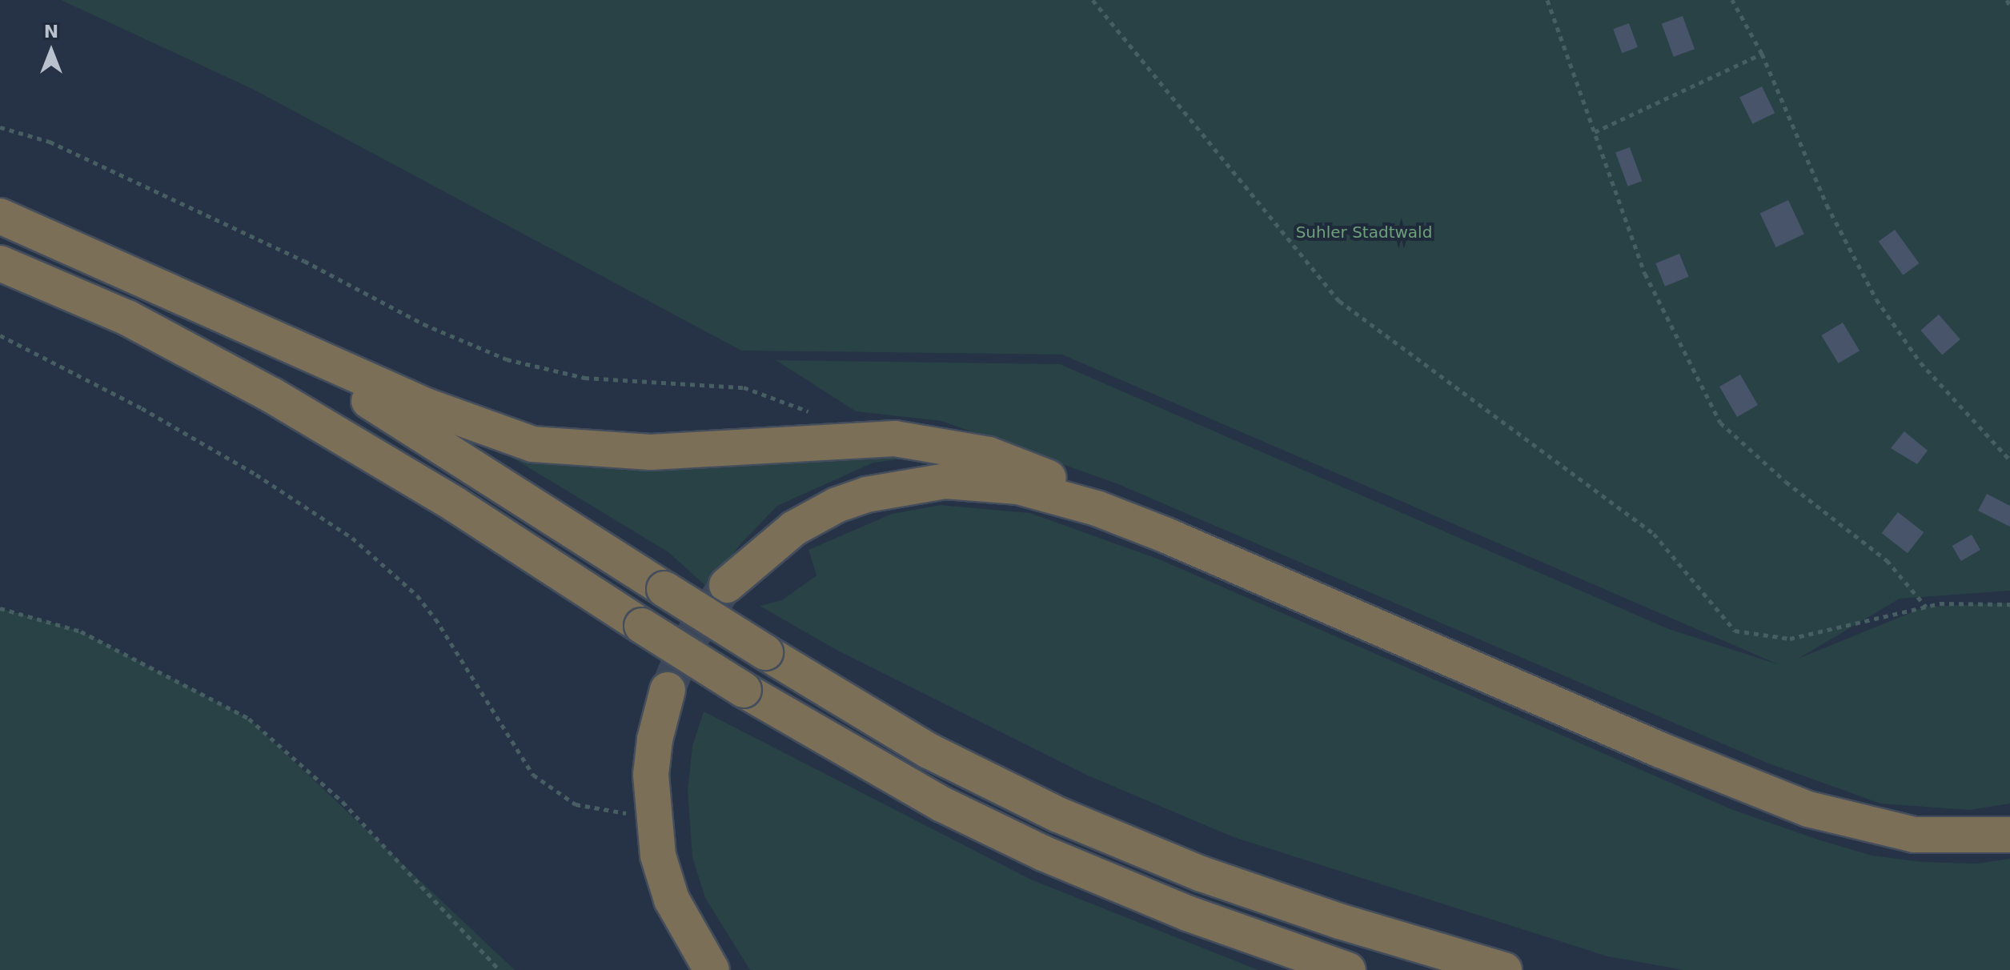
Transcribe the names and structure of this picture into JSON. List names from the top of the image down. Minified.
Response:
{"parks":["Suhler Stadtwald"],"north":"top"}
